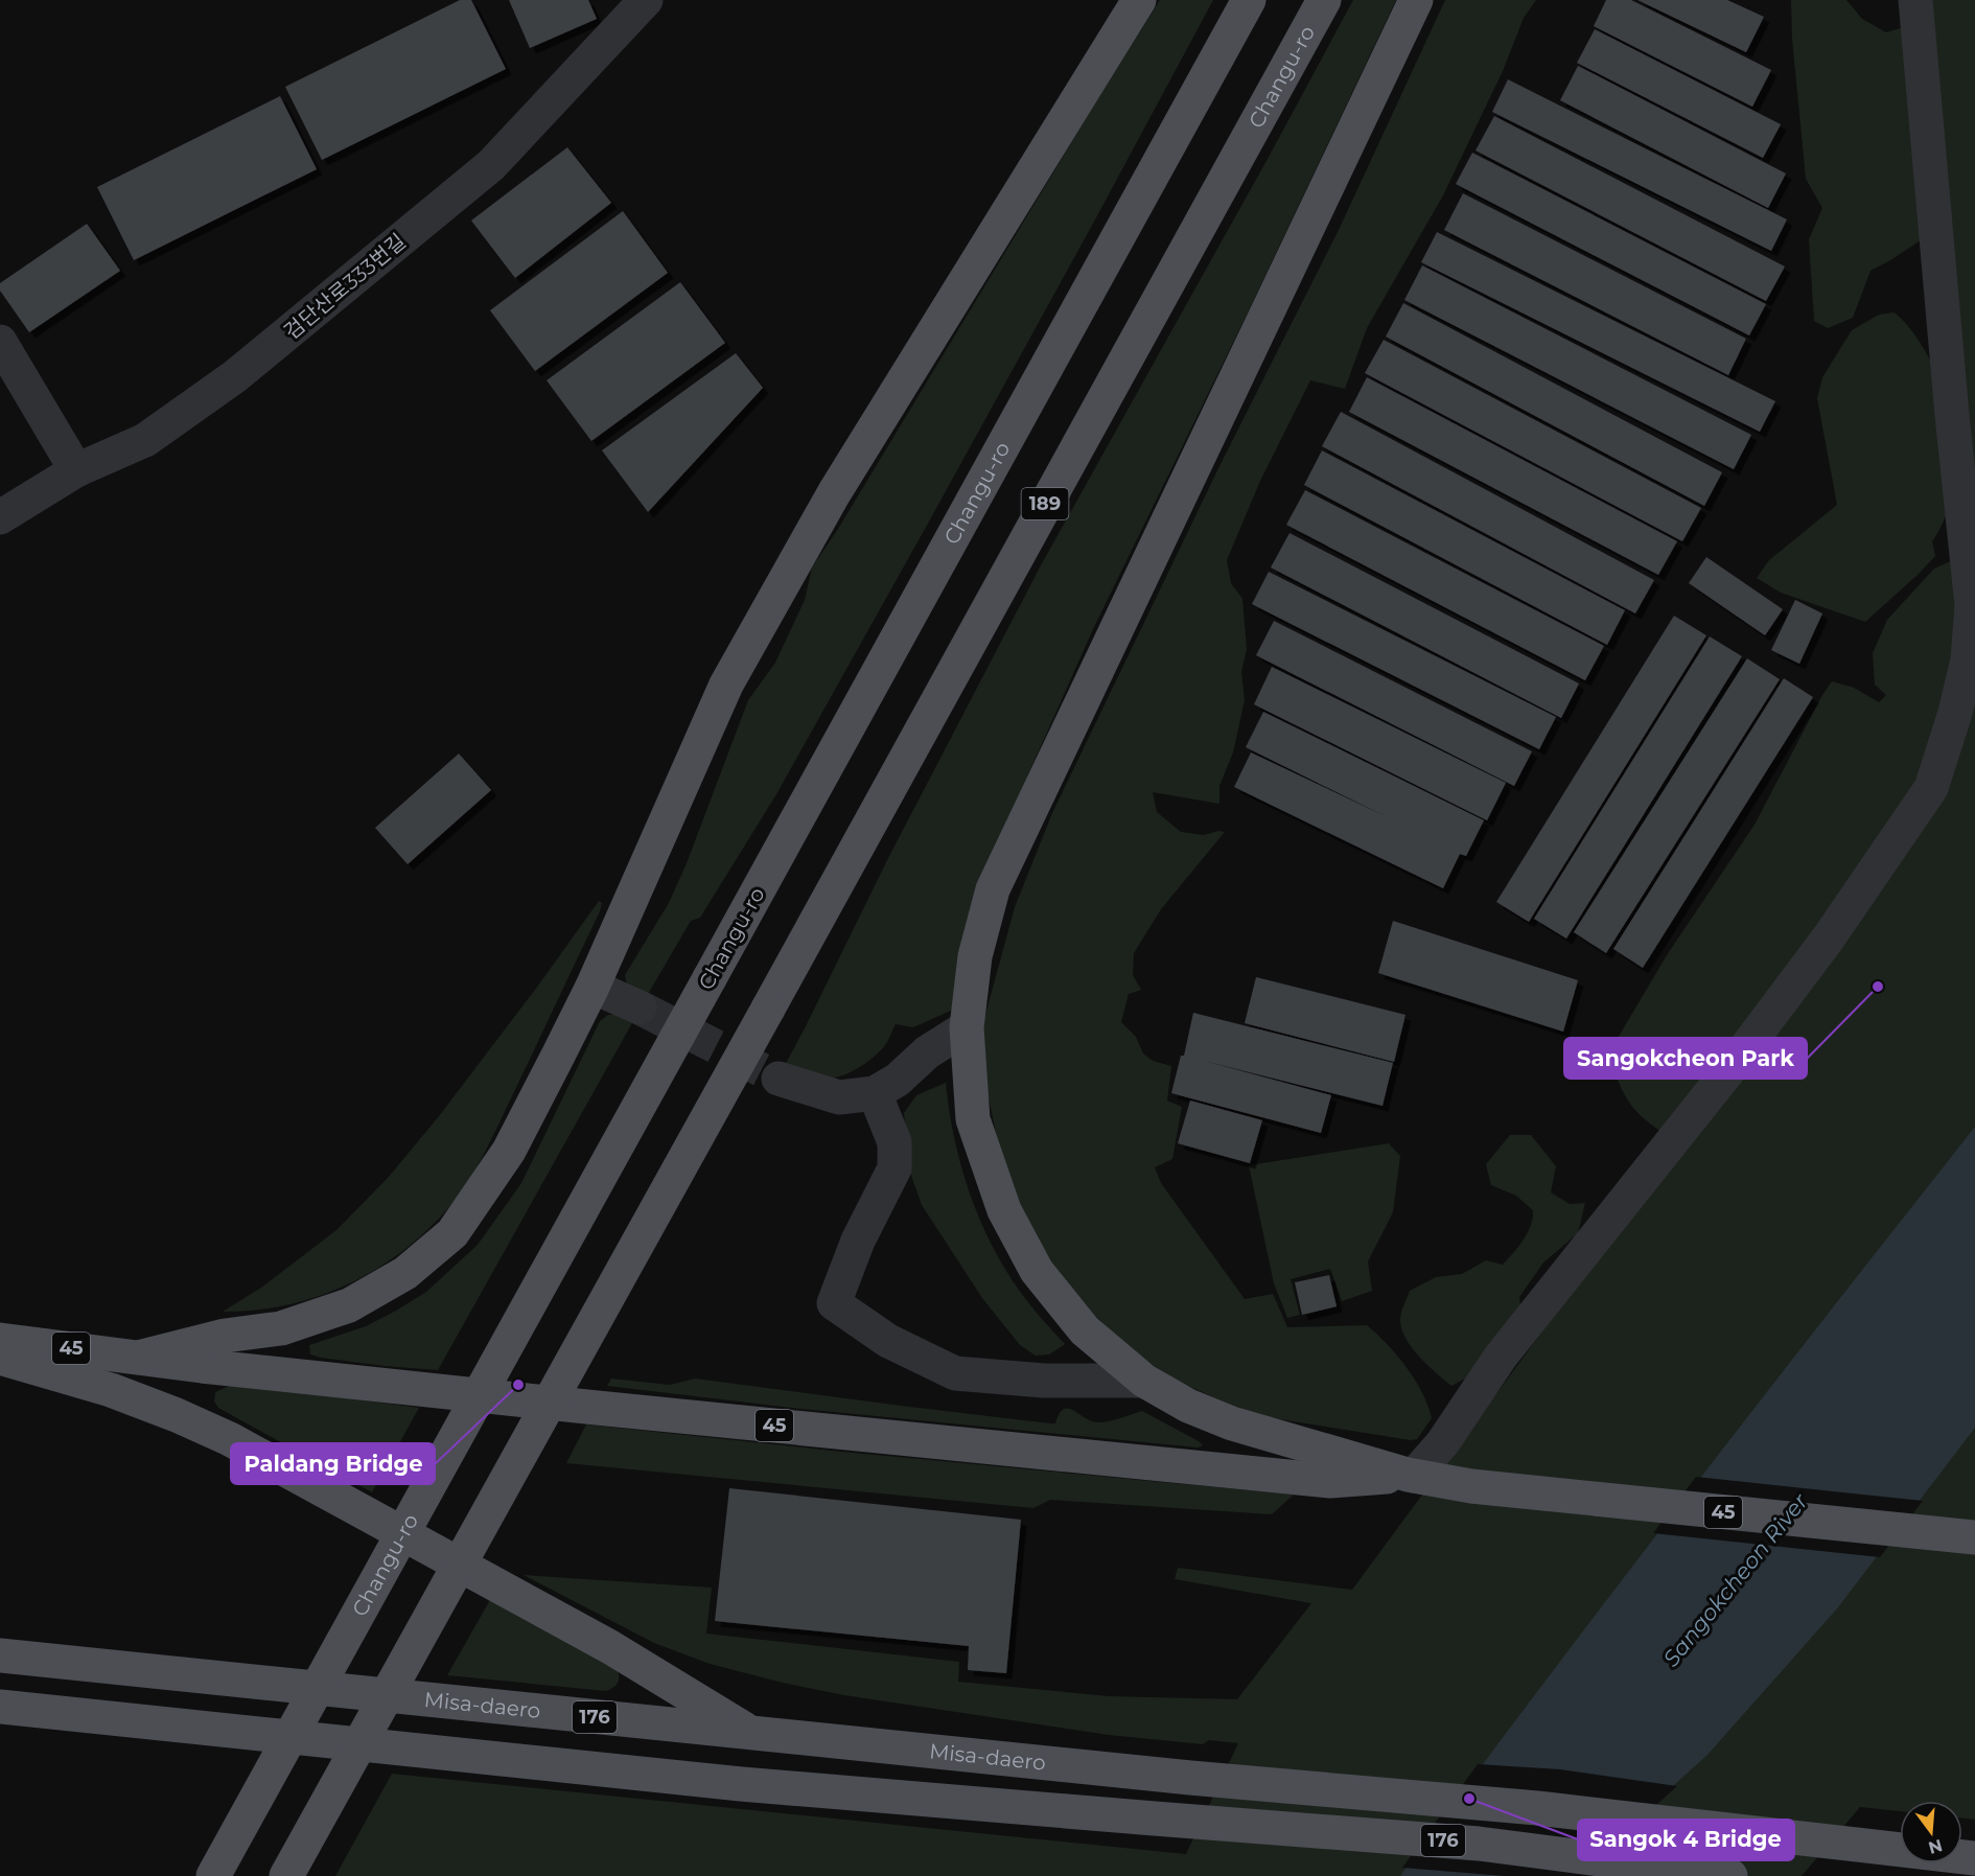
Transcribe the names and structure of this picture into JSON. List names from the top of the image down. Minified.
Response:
{"streets":{"main road":["Changu-ro","189","45","Misa-daero","176"],"street":["검단산로333번길"]},"water":["Sangokcheon River"],"places":["Sangokcheon Park","Paldang Bridge","Sangok 4 Bridge"],"north":"bottom"}
